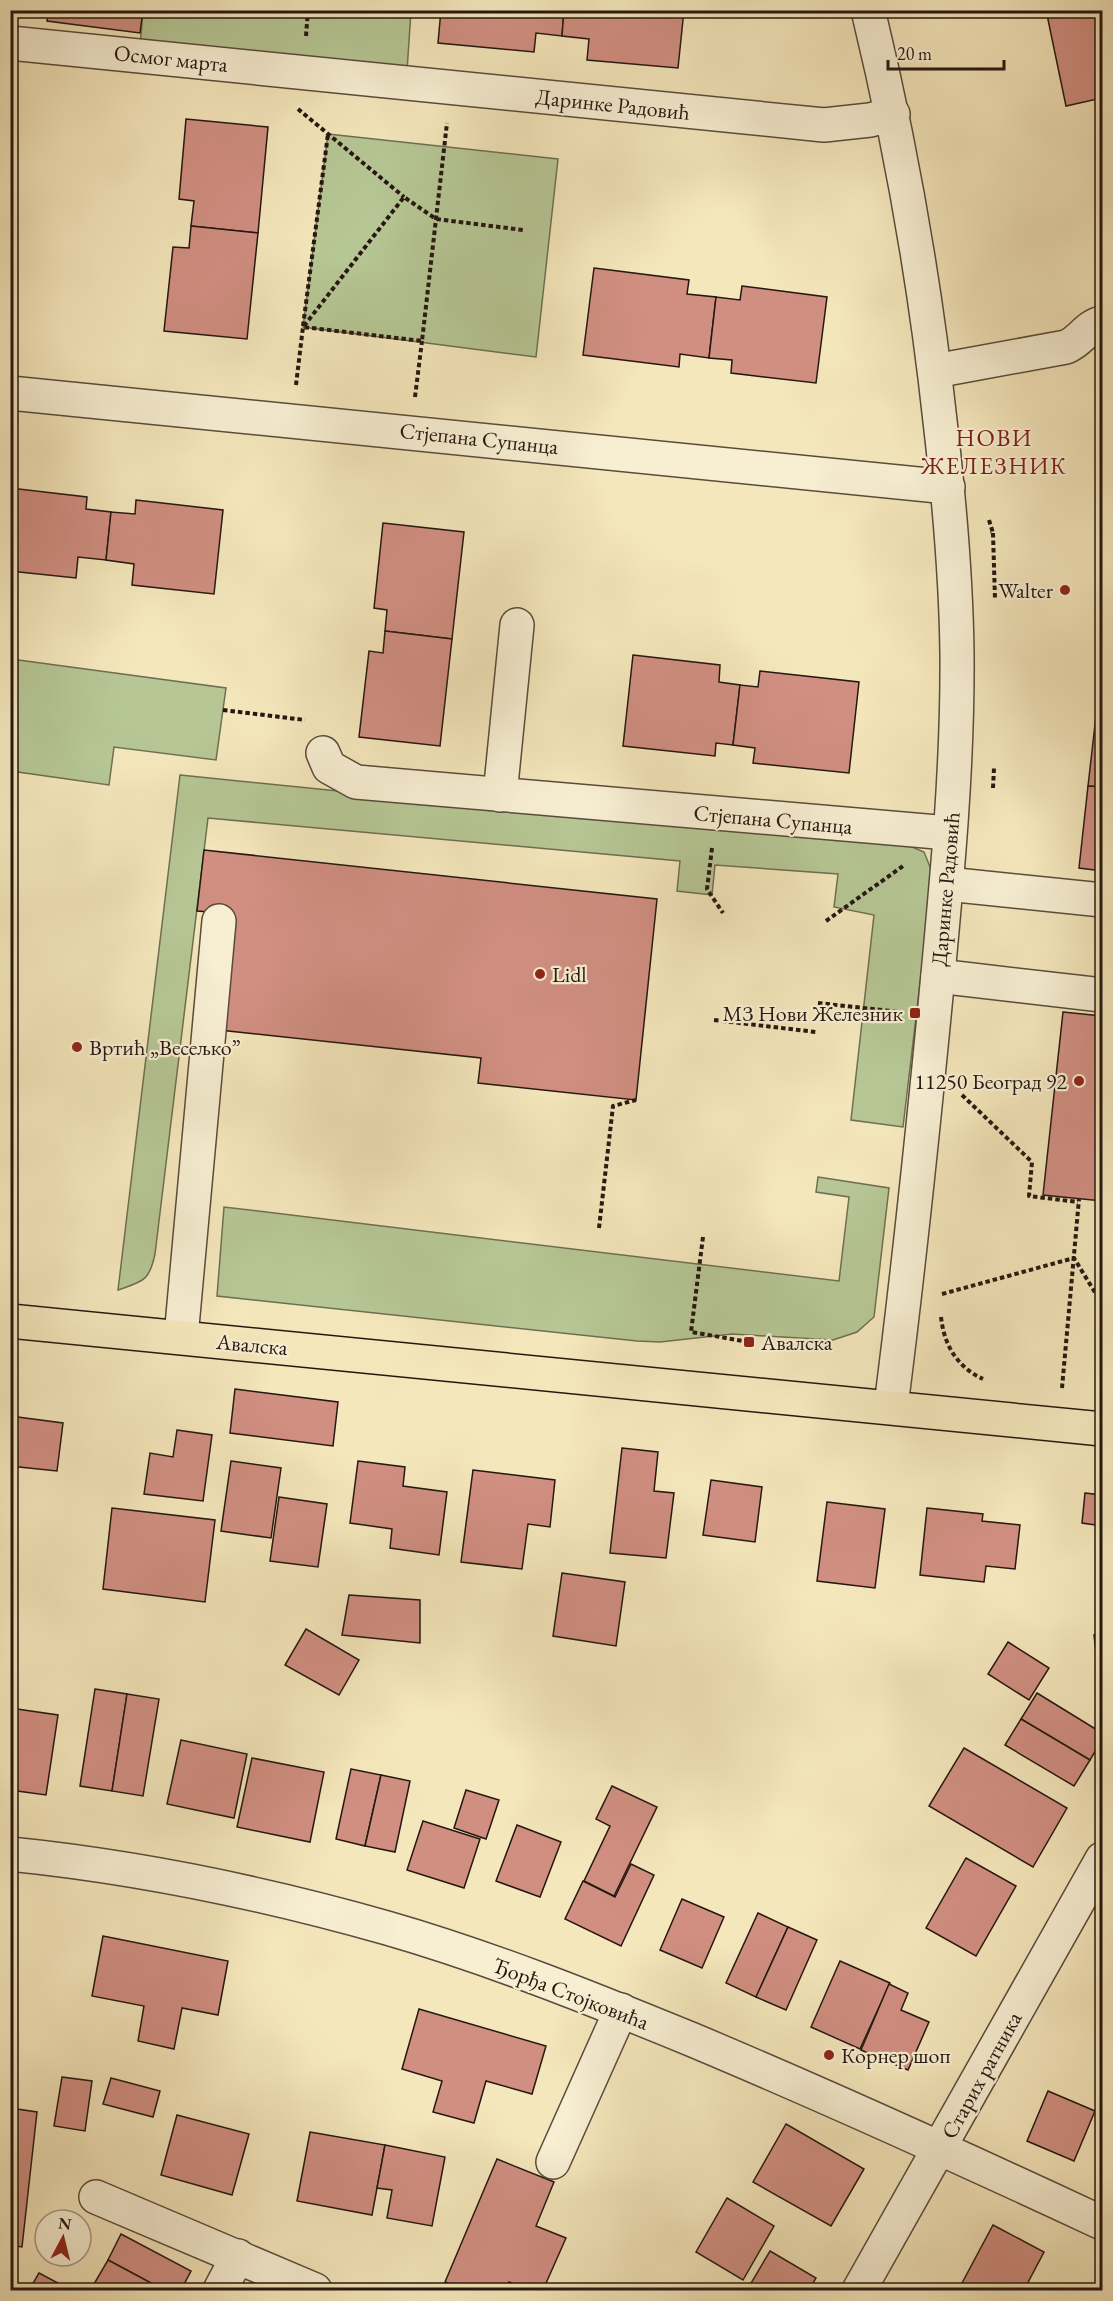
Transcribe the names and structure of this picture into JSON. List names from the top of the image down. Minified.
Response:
{"streets":{"main road":["Авалска"],"street":["Осмог марта","Даринке Радовић","Стјепана Супанца","Ђорђа Стојковића","Старих ратника"]},"crossings":[["Осмог марта","Даринке Радовић"],["Даринке Радовић","Стјепана Супанца"],["Даринке Радовић","Авалска"],["Ђорђа Стојковића","Старих ратника"]],"districts":["НОВИ ЖЕЛЕЗНИК"],"places":{"other":["Walter","Lidl","Вртић „Весељко”","11250 Београд 92","Корнер шоп"],"transit":["МЗ Нови Железник","Авалска"]},"scale_bar":"20 m","north":"top"}
